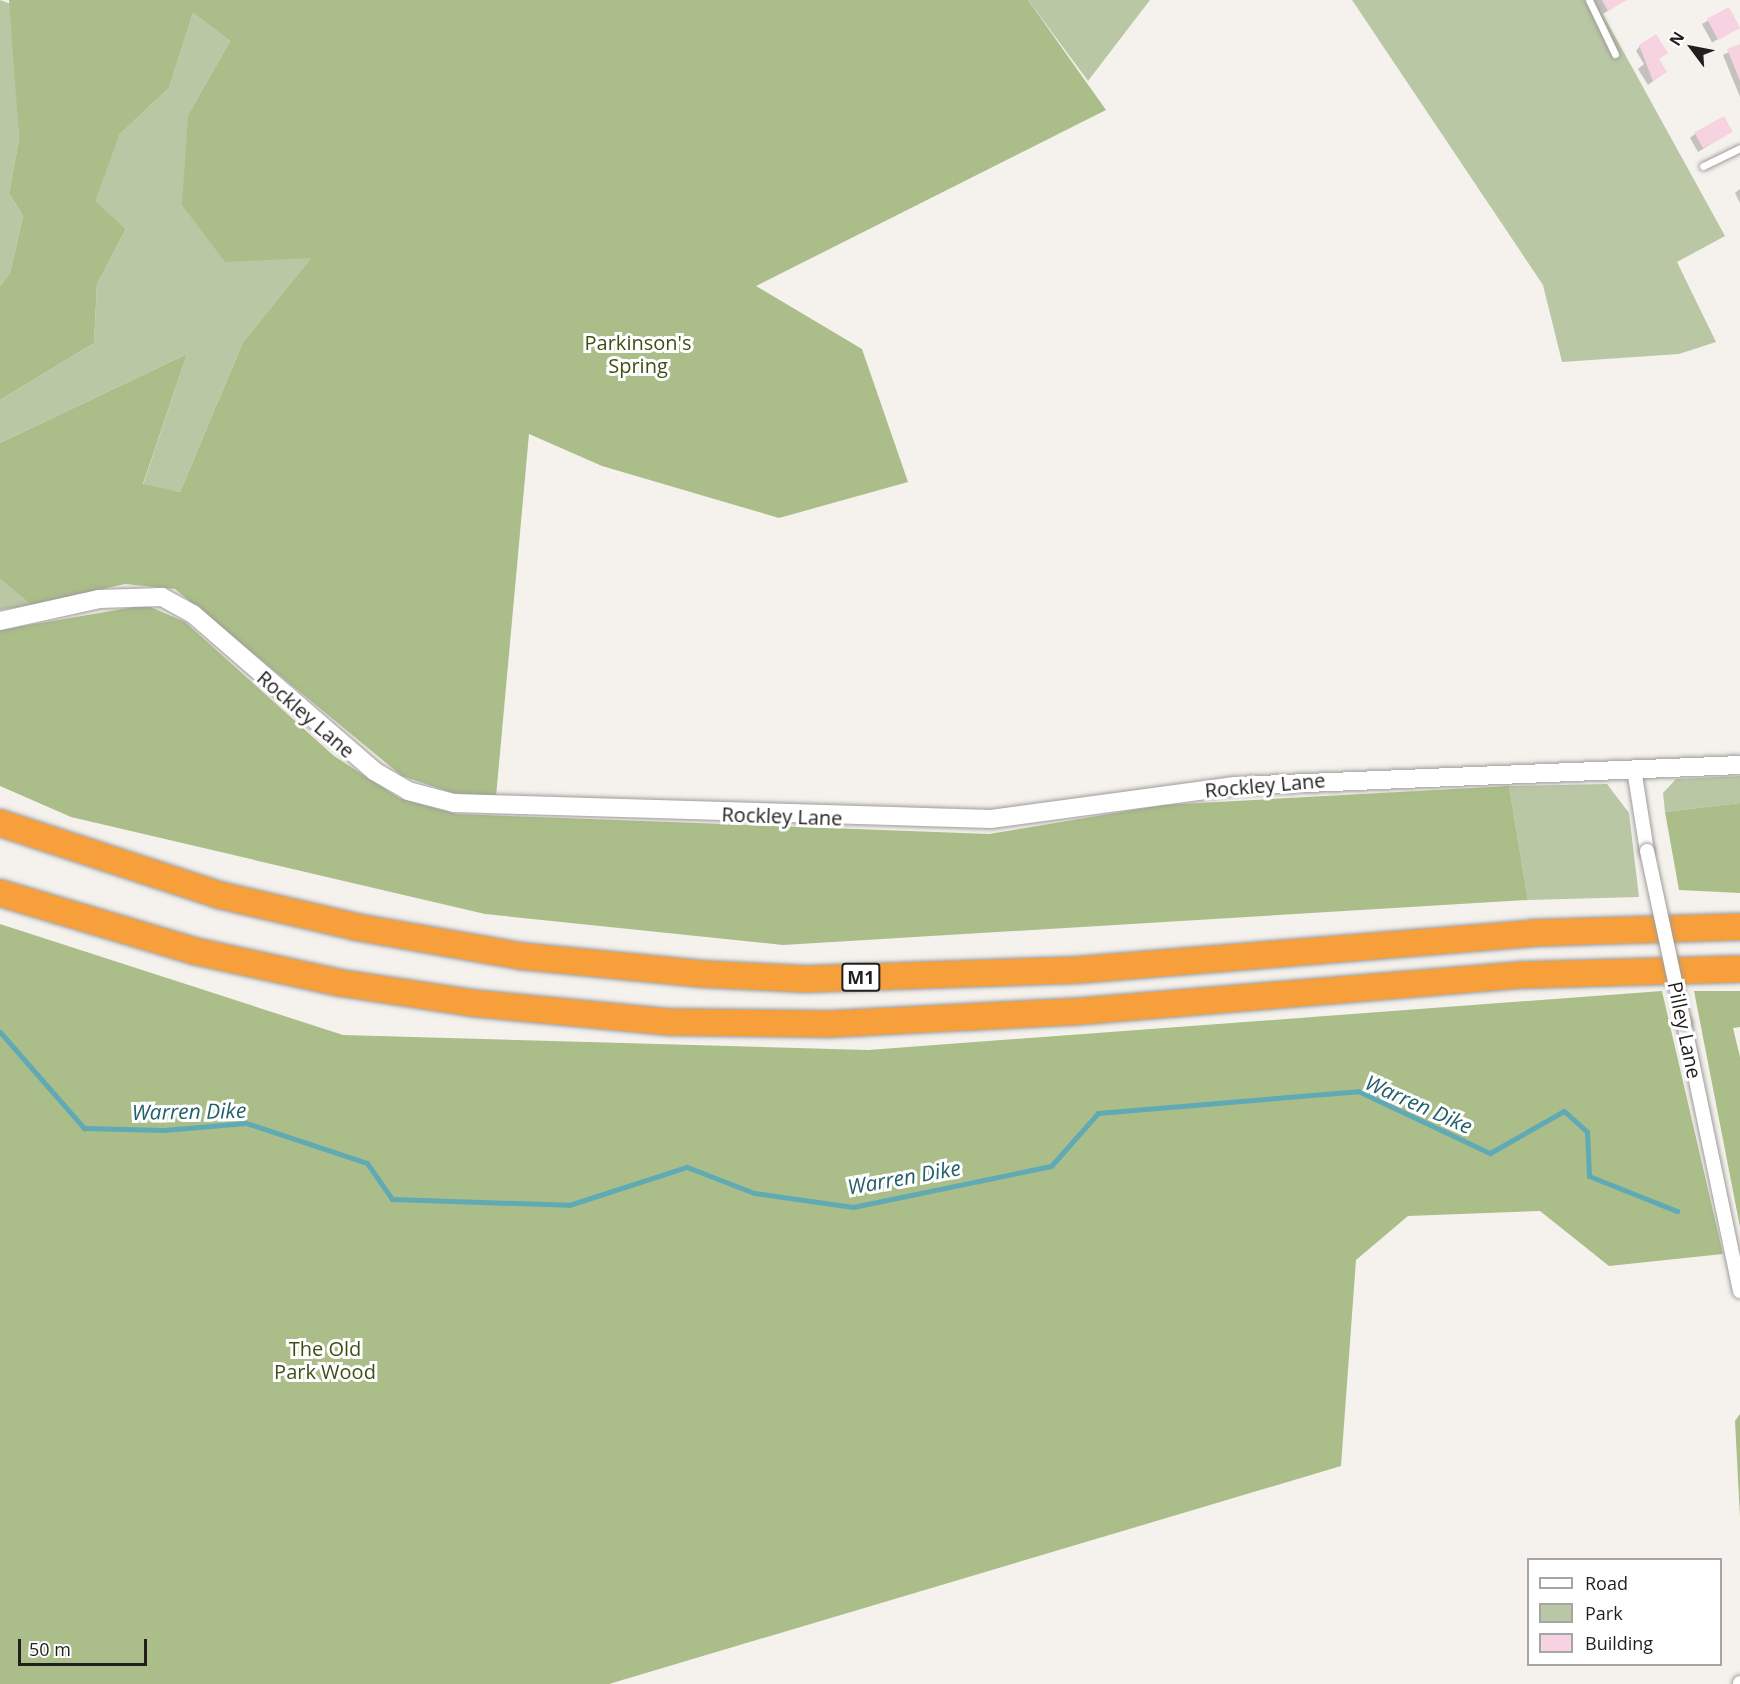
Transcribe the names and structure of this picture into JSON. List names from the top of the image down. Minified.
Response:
{"streets":{"highway":["M1"],"street":["Rockley Lane","Pilley Lane"]},"crossings":[["Rockley Lane","Pilley Lane"]],"water":["Warren Dike"],"parks":["Parkinson's Spring","The Old Park Wood"],"legend":["Road","Park","Building"],"scale_bar":"50 m","north":"top left"}
